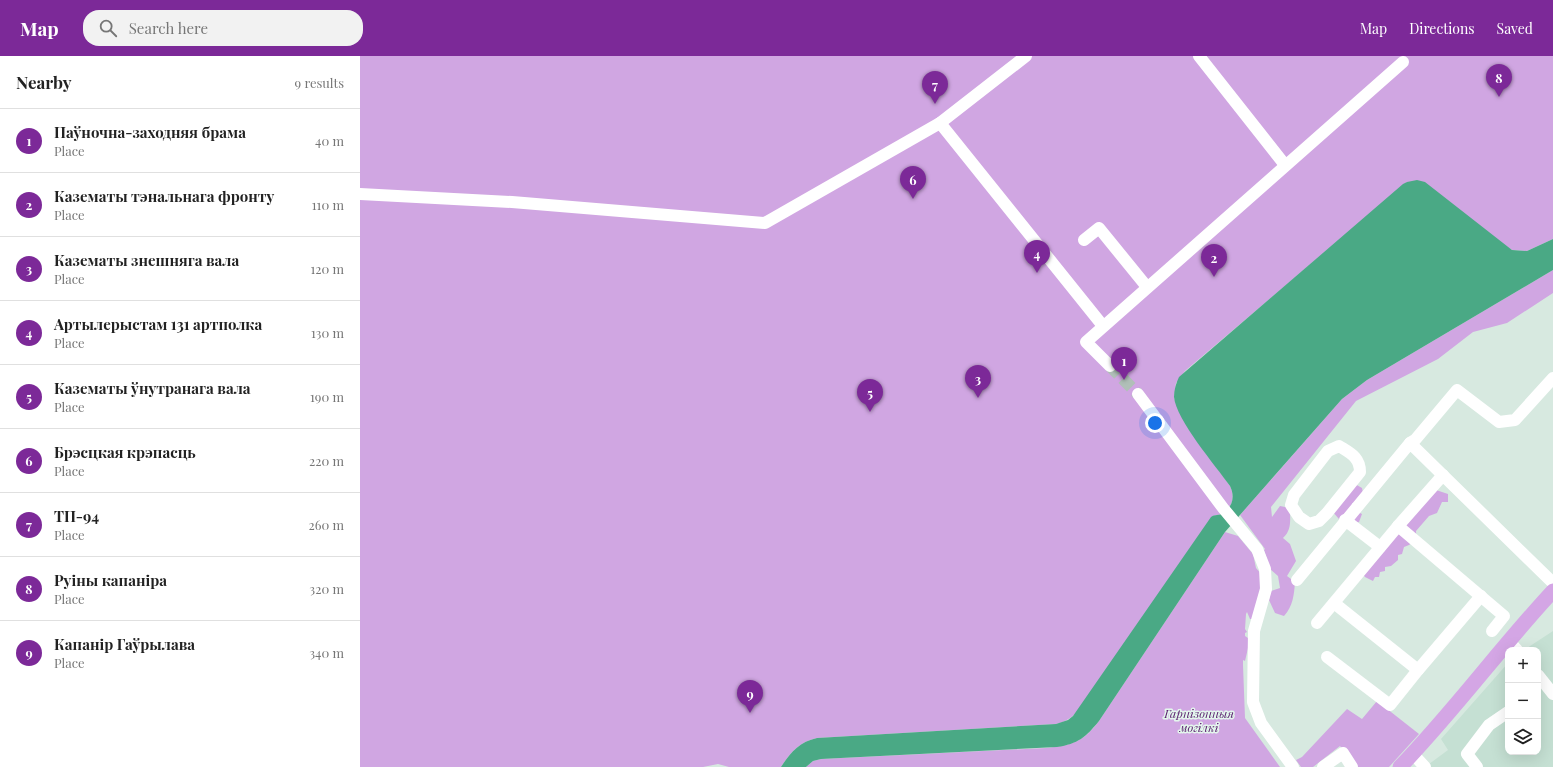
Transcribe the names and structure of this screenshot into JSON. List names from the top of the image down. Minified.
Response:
{"parks":["Гарнізонныя могілкі"],"page":{"header":"Map","search":"Search here","nav":["Map","Directions","Saved"],"heading":["Nearby","9 results"],"pins":["8","7","6","4","2","1","3","5","9"],"list":[{"mark":"1","name":"Паўночна-заходняя брама","note":"Place","value":"40 m"},{"mark":"2","name":"Казематы тэнальнага фронту","note":"Place","value":"110 m"},{"mark":"3","name":"Казематы знешняга вала","note":"Place","value":"120 m"},{"mark":"4","name":"Артылерыстам 131 артполка","note":"Place","value":"130 m"},{"mark":"5","name":"Казематы ўнутранага вала","note":"Place","value":"190 m"},{"mark":"6","name":"Брэсцкая крэпасць","note":"Place","value":"220 m"},{"mark":"7","name":"ТП-94","note":"Place","value":"260 m"},{"mark":"8","name":"Руіны капаніра","note":"Place","value":"320 m"},{"mark":"9","name":"Капанір Гаўрылава","note":"Place","value":"340 m"}],"map_buttons":["+","−"]}}
